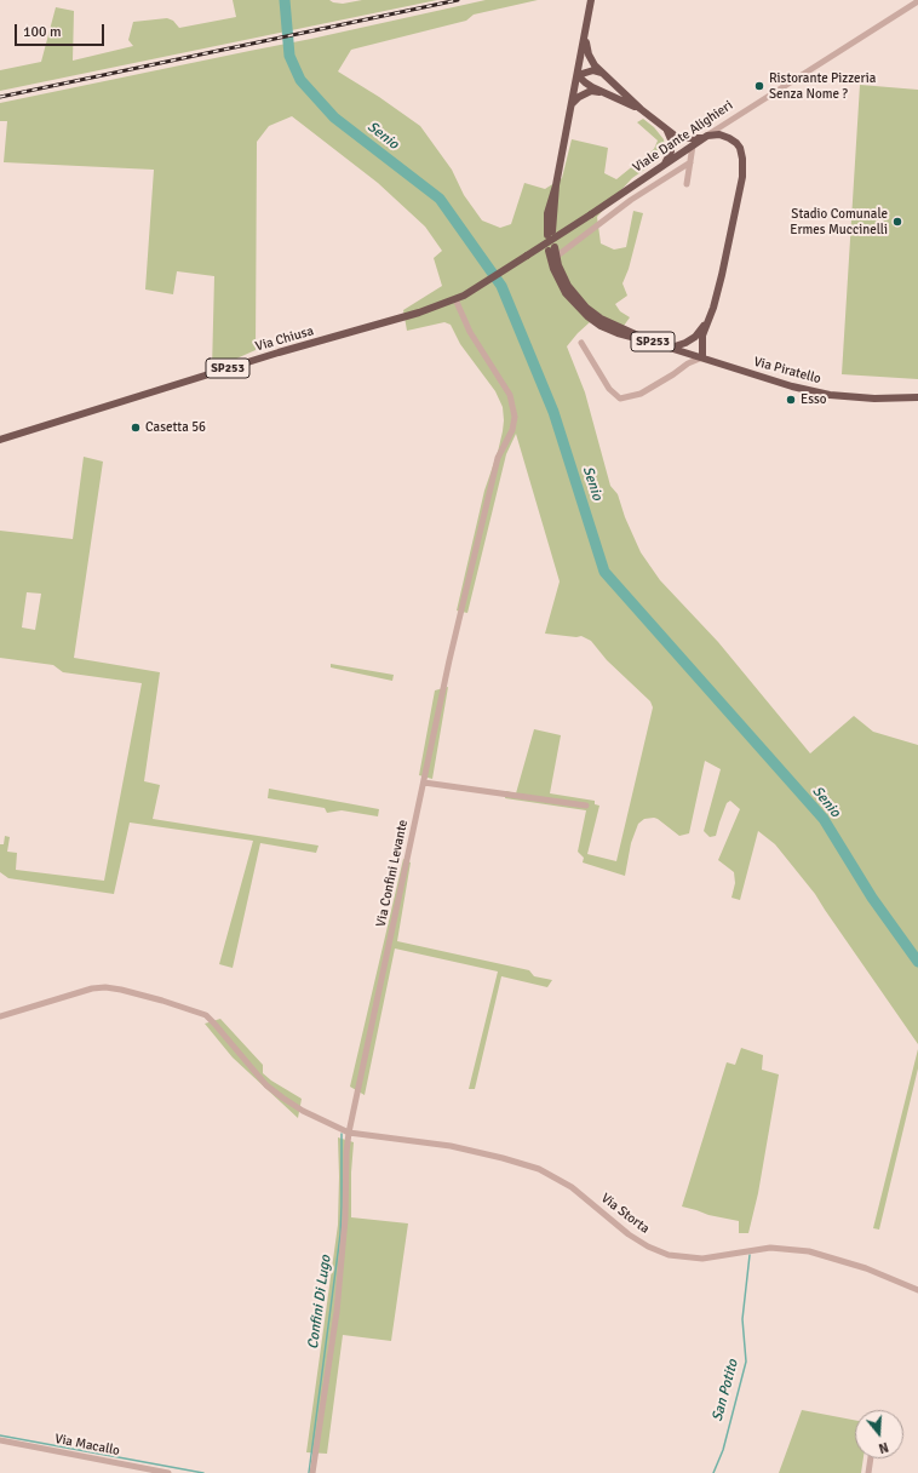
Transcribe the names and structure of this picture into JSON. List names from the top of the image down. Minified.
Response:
{"streets":{"main road":["Viale Dante Alighieri","Via Chiusa","SP253","Via Piratello"],"street":["Via Confini Levante","Via Storta","Via Macallo"]},"crossings":[["Viale Dante Alighieri","Via Chiusa"],["Viale Dante Alighieri","SP253"],["Via Chiusa","Via Confini Levante"],["SP253","Via Piratello"],["Via Confini Levante","Via Storta"]],"water":["Senio","Confini Di Lugo","San Potito"],"places":["Ristorante Pizzeria Senza Nome ?","Stadio Comunale Ermes Muccinelli","Esso","Casetta 56"],"scale_bar":"100 m","north":"bottom"}
